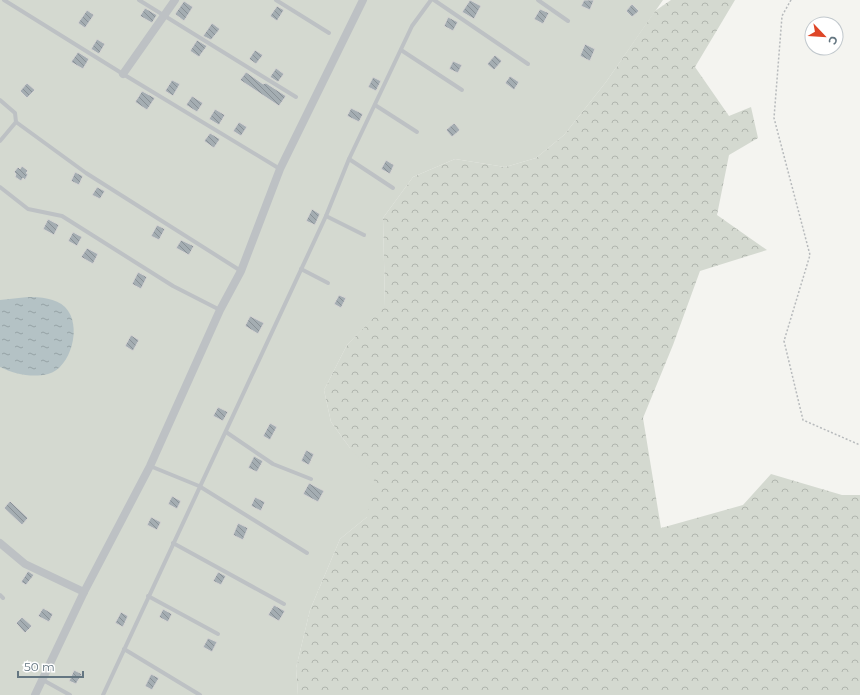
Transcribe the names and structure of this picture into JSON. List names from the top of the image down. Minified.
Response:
{"scale_bar":"50 m","north":"bottom right"}
